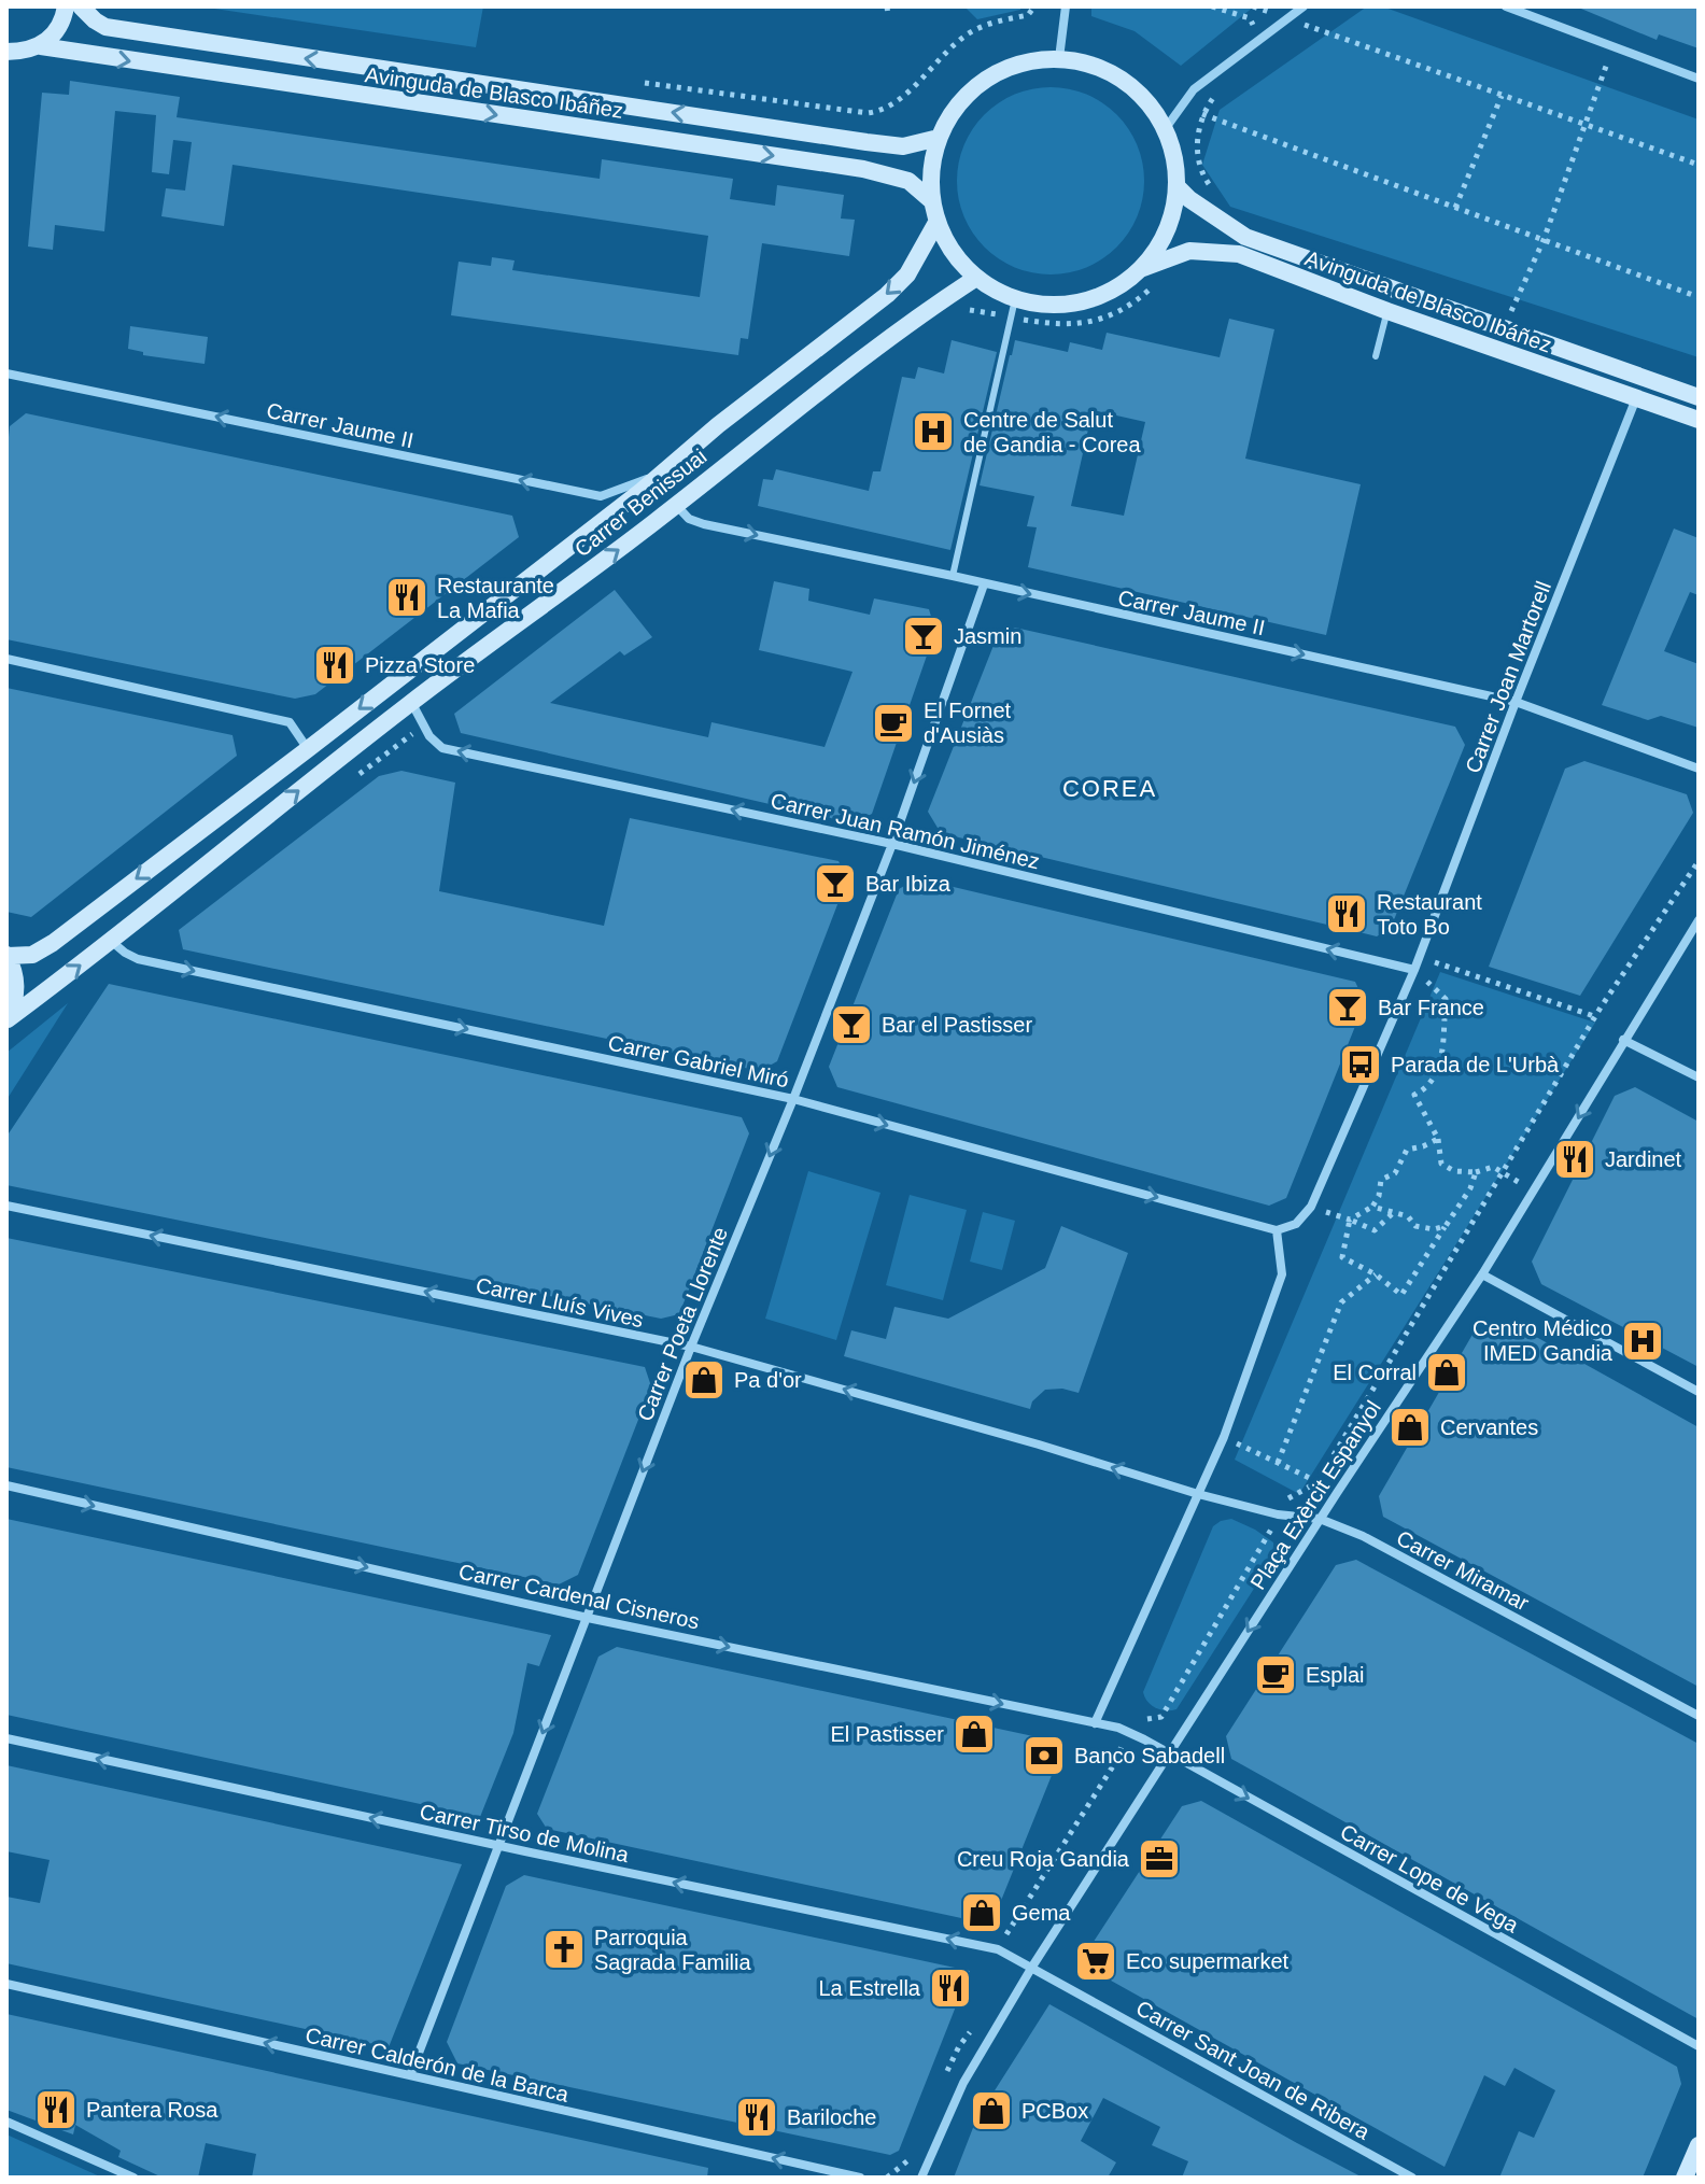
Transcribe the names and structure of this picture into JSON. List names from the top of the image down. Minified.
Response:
{"streets":{"main road":["Avinguda de Blasco Ibáñez","Carrer Benissuai"],"street":["Carrer Jaume II","Carrer Joan Martorell","Carrer Juan Ramón Jiménez","Carrer Gabriel Miró","Carrer Lluís Vives","Carrer Poeta Llorente","Plaça Exèrcit Espanyol","Carrer Miramar","Carrer Cardenal Cisneros","Carrer Tirso de Molina","Carrer Lope de Vega","Carrer Calderón de la Barca","Carrer Sant Joan de Ribera"]},"crossings":[["Avinguda de Blasco Ibáñez","Carrer Benissuai"],["Avinguda de Blasco Ibáñez","Carrer Joan Martorell"],["Carrer Jaume II","Carrer Benissuai"],["Carrer Jaume II","Carrer Joan Martorell"],["Carrer Jaume II","Carrer Poeta Llorente"],["Carrer Benissuai","Carrer Gabriel Miró"],["Carrer Joan Martorell","Carrer Juan Ramón Jiménez"],["Carrer Juan Ramón Jiménez","Carrer Poeta Llorente"],["Carrer Gabriel Miró","Carrer Poeta Llorente"],["Carrer Lluís Vives","Carrer Poeta Llorente"],["Carrer Lluís Vives","Carrer Miramar"],["Carrer Poeta Llorente","Carrer Cardenal Cisneros"],["Carrer Poeta Llorente","Carrer Tirso de Molina"],["Carrer Poeta Llorente","Carrer Calderón de la Barca"],["Plaça Exèrcit Espanyol","Carrer Miramar"],["Plaça Exèrcit Espanyol","Carrer Tirso de Molina"],["Plaça Exèrcit Espanyol","Carrer Lope de Vega"],["Plaça Exèrcit Espanyol","Carrer Sant Joan de Ribera"],["Carrer Cardenal Cisneros","Carrer Lope de Vega"],["Carrer Tirso de Molina","Carrer Sant Joan de Ribera"]],"one_way":["Carrer Juan Ramón Jiménez","Carrer Gabriel Miró","Carrer Lluís Vives","Carrer Poeta Llorente","Carrer Cardenal Cisneros","Carrer Tirso de Molina","Carrer Lope de Vega","Carrer Calderón de la Barca"],"districts":["COREA"],"places":{"hospital":["Centre de Salut de Gandia - Corea","Centro Médico IMED Gandia"],"restaurant":["Restaurante La Mafia","Pizza Store","Restaurant Toto Bo","Jardinet","La Estrella","Pantera Rosa","Bariloche"],"bar":["Jasmin","Bar Ibiza","Bar France","Bar el Pastisser"],"cafe":["El Fornet d'Ausiàs","Esplai"],"bus stop":["Parada de L'Urbà"],"shop":["El Corral","Pa d'or","Cervantes","El Pastisser","Gema","PCBox"],"bank":["Banco Sabadell"],"office":["Creu Roja Gandia"],"church":["Parroquia Sagrada Familia"],"supermarket":["Eco supermarket"]}}
